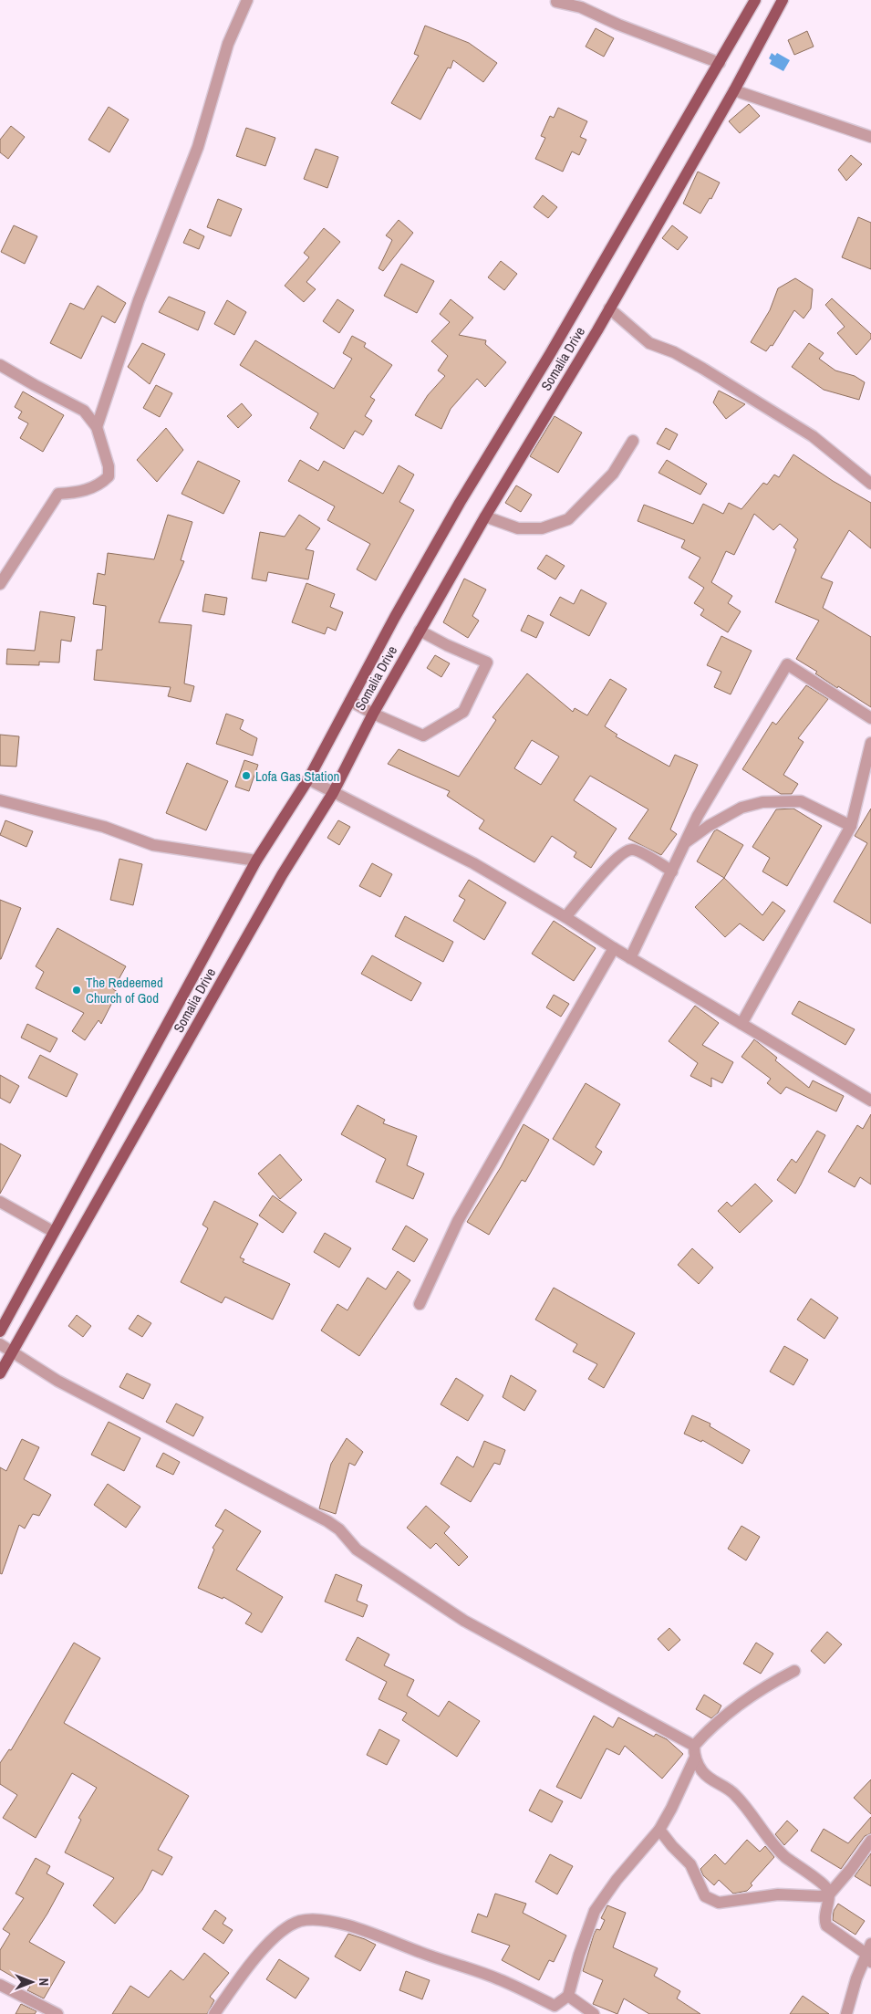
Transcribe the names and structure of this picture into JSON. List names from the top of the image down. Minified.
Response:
{"streets":{"main road":["Somalia Drive"]},"places":["Lofa Gas Station","The Redeemed Church of God"],"north":"right"}
